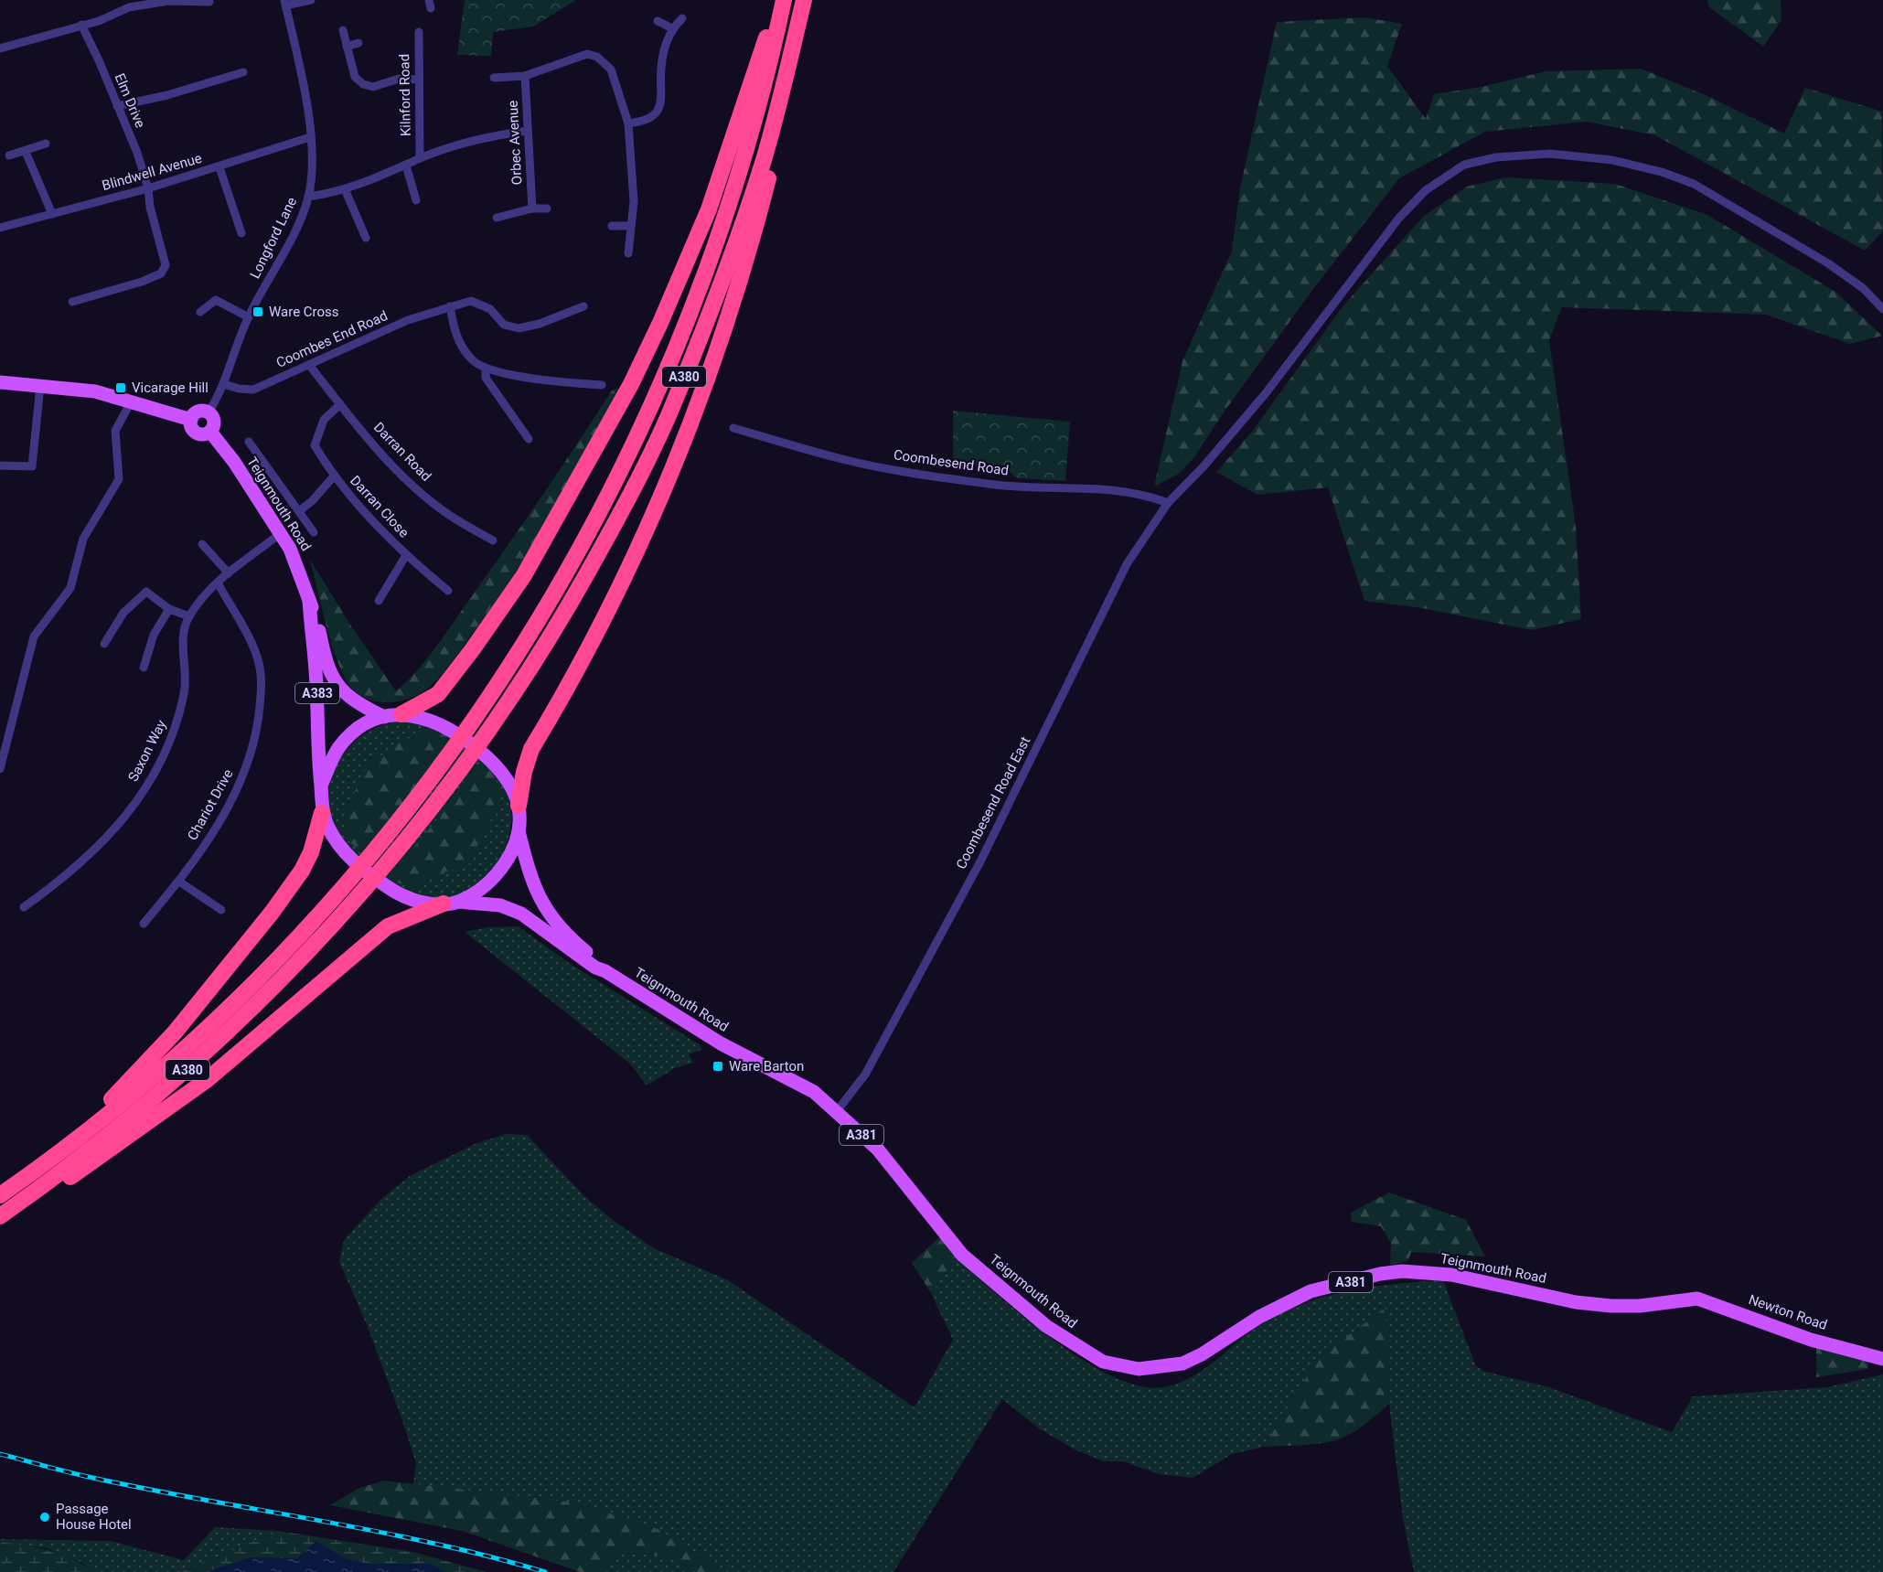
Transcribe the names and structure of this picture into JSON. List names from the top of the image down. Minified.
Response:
{"streets":{"highway":["A380"],"main road":["Teignmouth Road","A383","A381","Newton Road"],"street":["Kilnford Road","Elm Drive","Orbec Avenue","Blindwell Avenue","Longford Lane","Coombes End Road","Darran Road","Coombesend Road","Darran Close","Saxon Way","Coombesend Road East","Chariot Drive"]},"crossings":[["Elm Drive","Blindwell Avenue"],["Blindwell Avenue","Longford Lane"],["Longford Lane","Coombes End Road"],["Longford Lane","Teignmouth Road"],["Longford Lane","A383"],["Coombes End Road","Darran Road"],["A380","Teignmouth Road"],["Darran Road","Darran Close"],["Coombesend Road","Coombesend Road East"],["Teignmouth Road","A383"],["Teignmouth Road","Coombesend Road East"],["Teignmouth Road","Newton Road"]],"places":{"transit":["Ware Cross","Vicarage Hill","Ware Barton"],"other":["Passage House Hotel"]}}
